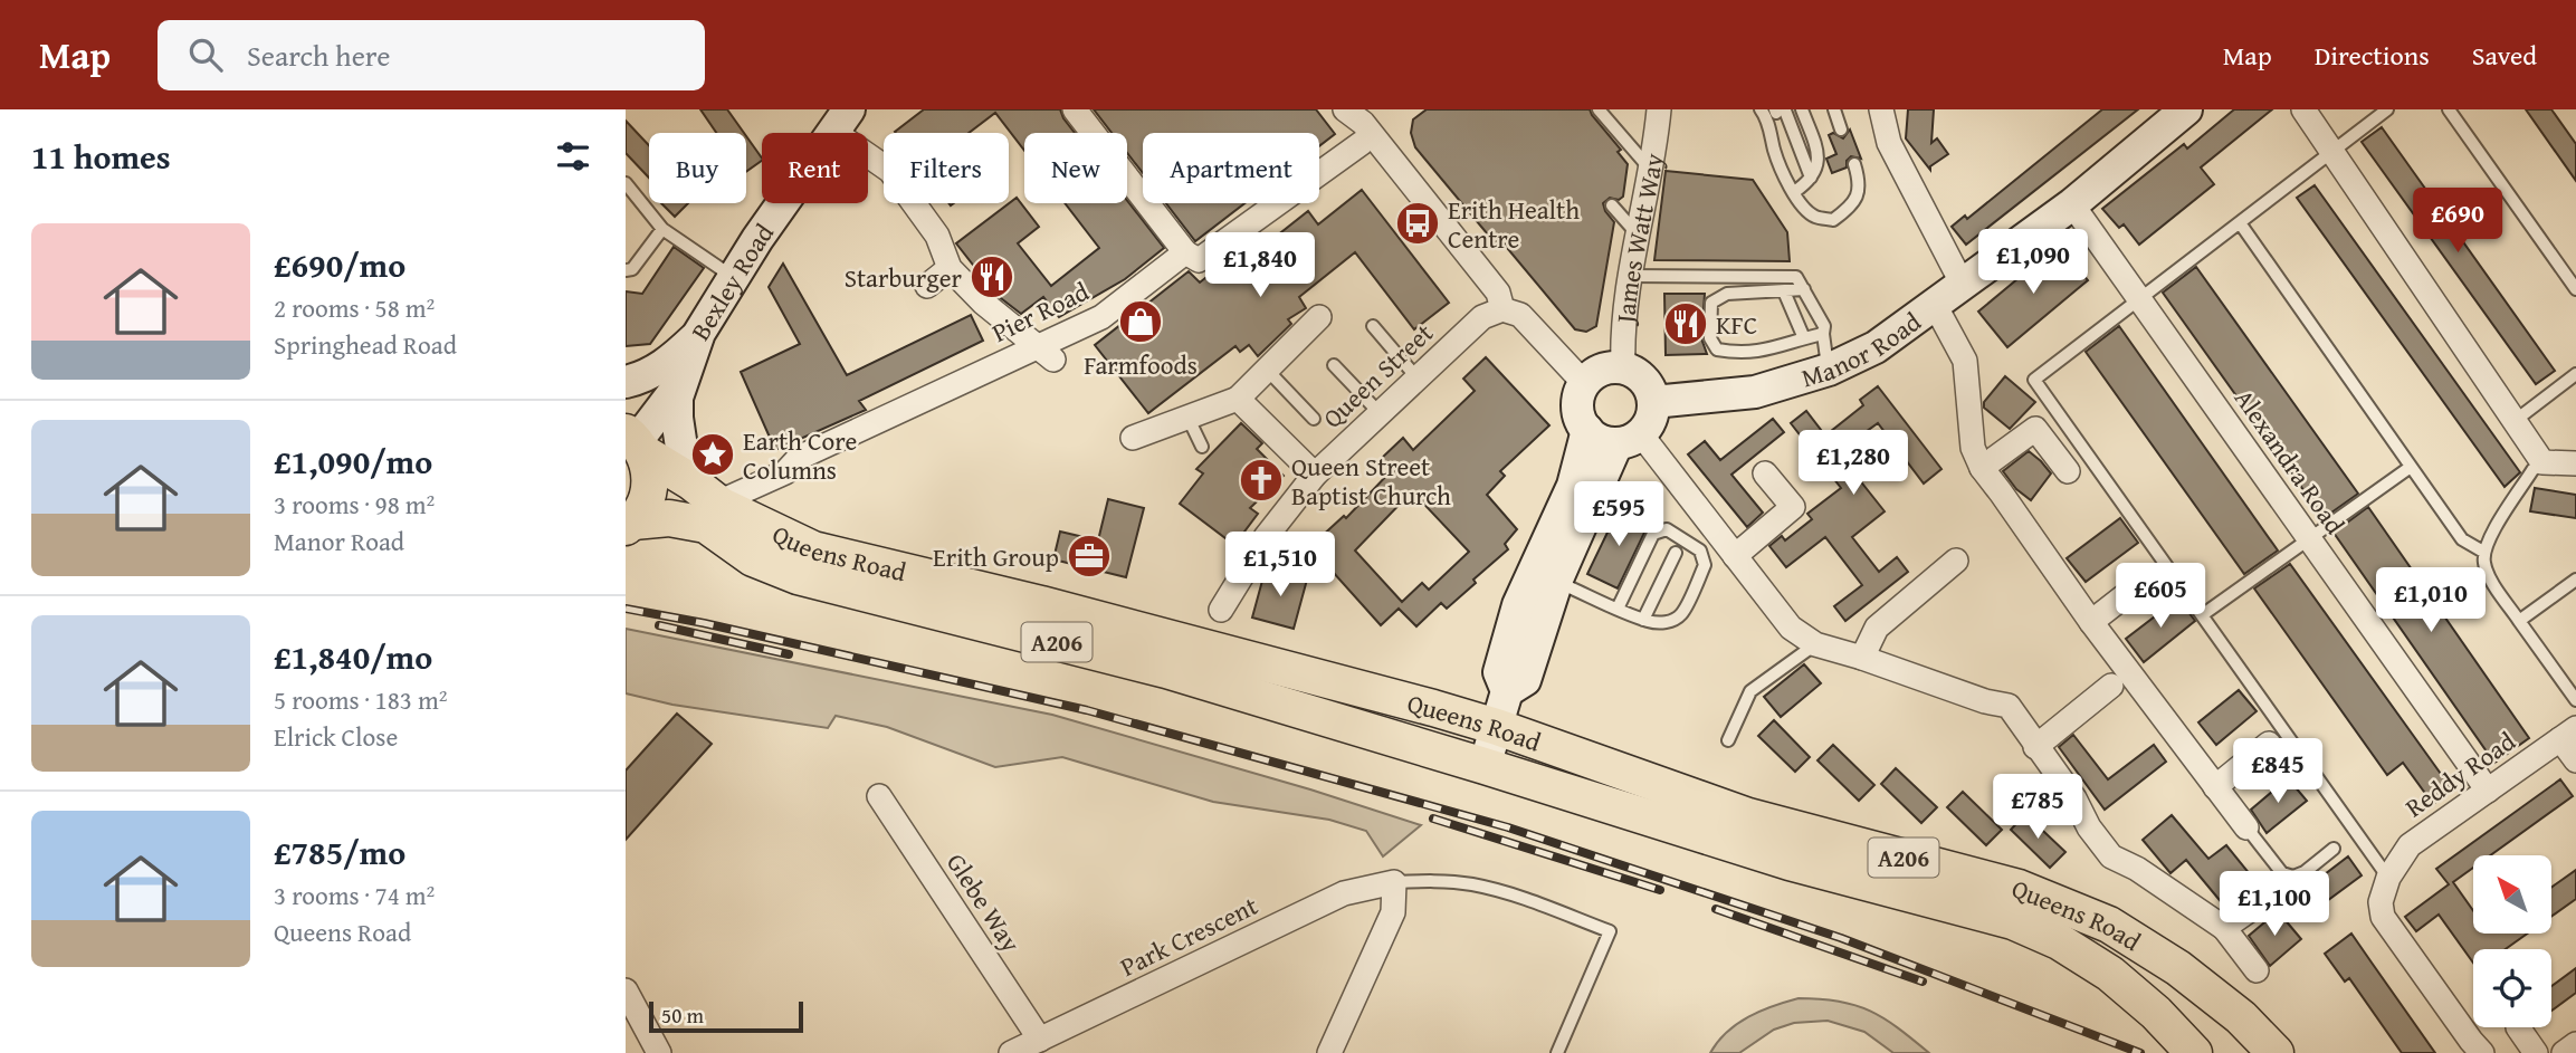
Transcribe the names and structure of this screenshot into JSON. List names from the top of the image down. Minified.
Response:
{"streets":{"main road":["Queens Road","A206"],"street":["James Watt Way","Bexley Road","Pier Road","Manor Road","Queen Street","Alexandra Road","Reddy Road","Glebe Way","Park Crescent"]},"crossings":[["James Watt Way","Manor Road"],["Bexley Road","Queens Road"],["Pier Road","Queens Road"],["Manor Road","Alexandra Road"],["Alexandra Road","Reddy Road"],["Glebe Way","Park Crescent"]],"places":{"bus stop":["Erith Health Centre"],"restaurant":["Starburger","KFC"],"shop":["Farmfoods"],"place":["Earth Core Columns"],"church":["Queen Street Baptist Church"],"office":["Erith Group"]},"scale_bar":"50 m","north":"top left","page":{"header":"Map","search":"Search here","nav":["Map","Directions","Saved"],"heading":"11 homes","chip":["Buy","Rent","Filters","New","Apartment"],"price":["£690","£1,090","£1,840","£1,280","£595","£1,510","£605","£1,010","£845","£785","£1,100"],"list":[{"name":"£690/mo","note":"2 rooms · 58 m² · Springhead Road"},{"name":"£1,090/mo","note":"3 rooms · 98 m² · Manor Road"},{"name":"£1,840/mo","note":"5 rooms · 183 m² · Elrick Close"},{"name":"£785/mo","note":"3 rooms · 74 m² · Queens Road"}],"scale":"50 m"}}
